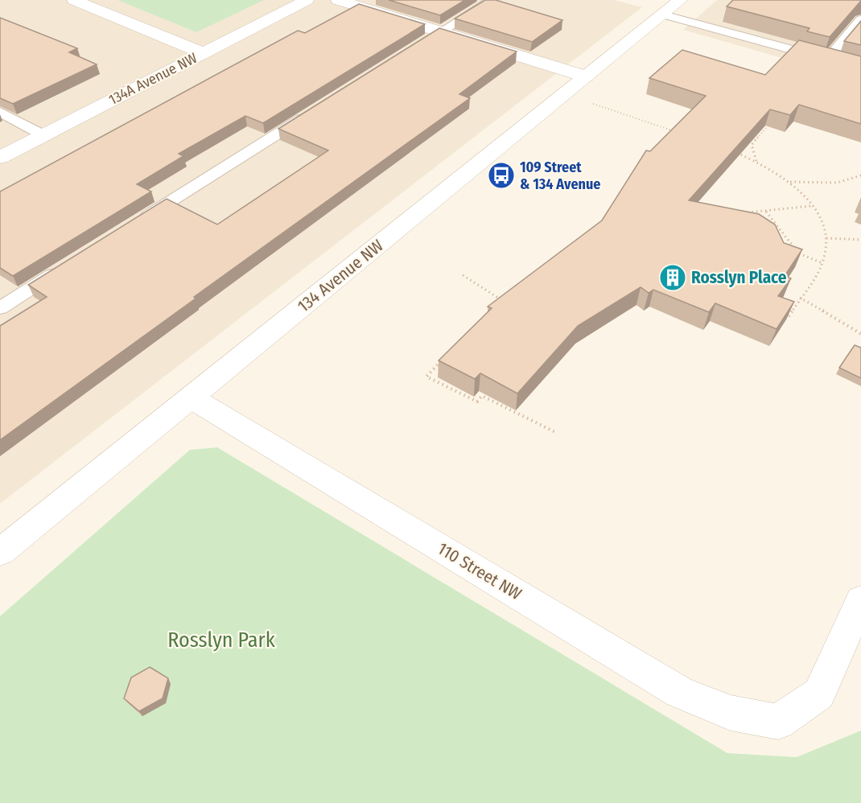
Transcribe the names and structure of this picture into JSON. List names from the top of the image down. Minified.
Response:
{"streets":{"street":["134A Avenue NW","134 Avenue NW","110 Street NW"]},"crossings":[["134 Avenue NW","110 Street NW"]],"parks":["Rosslyn Park"],"places":{"bus stop":["109 Street & 134 Avenue"],"building":["Rosslyn Place"]}}
